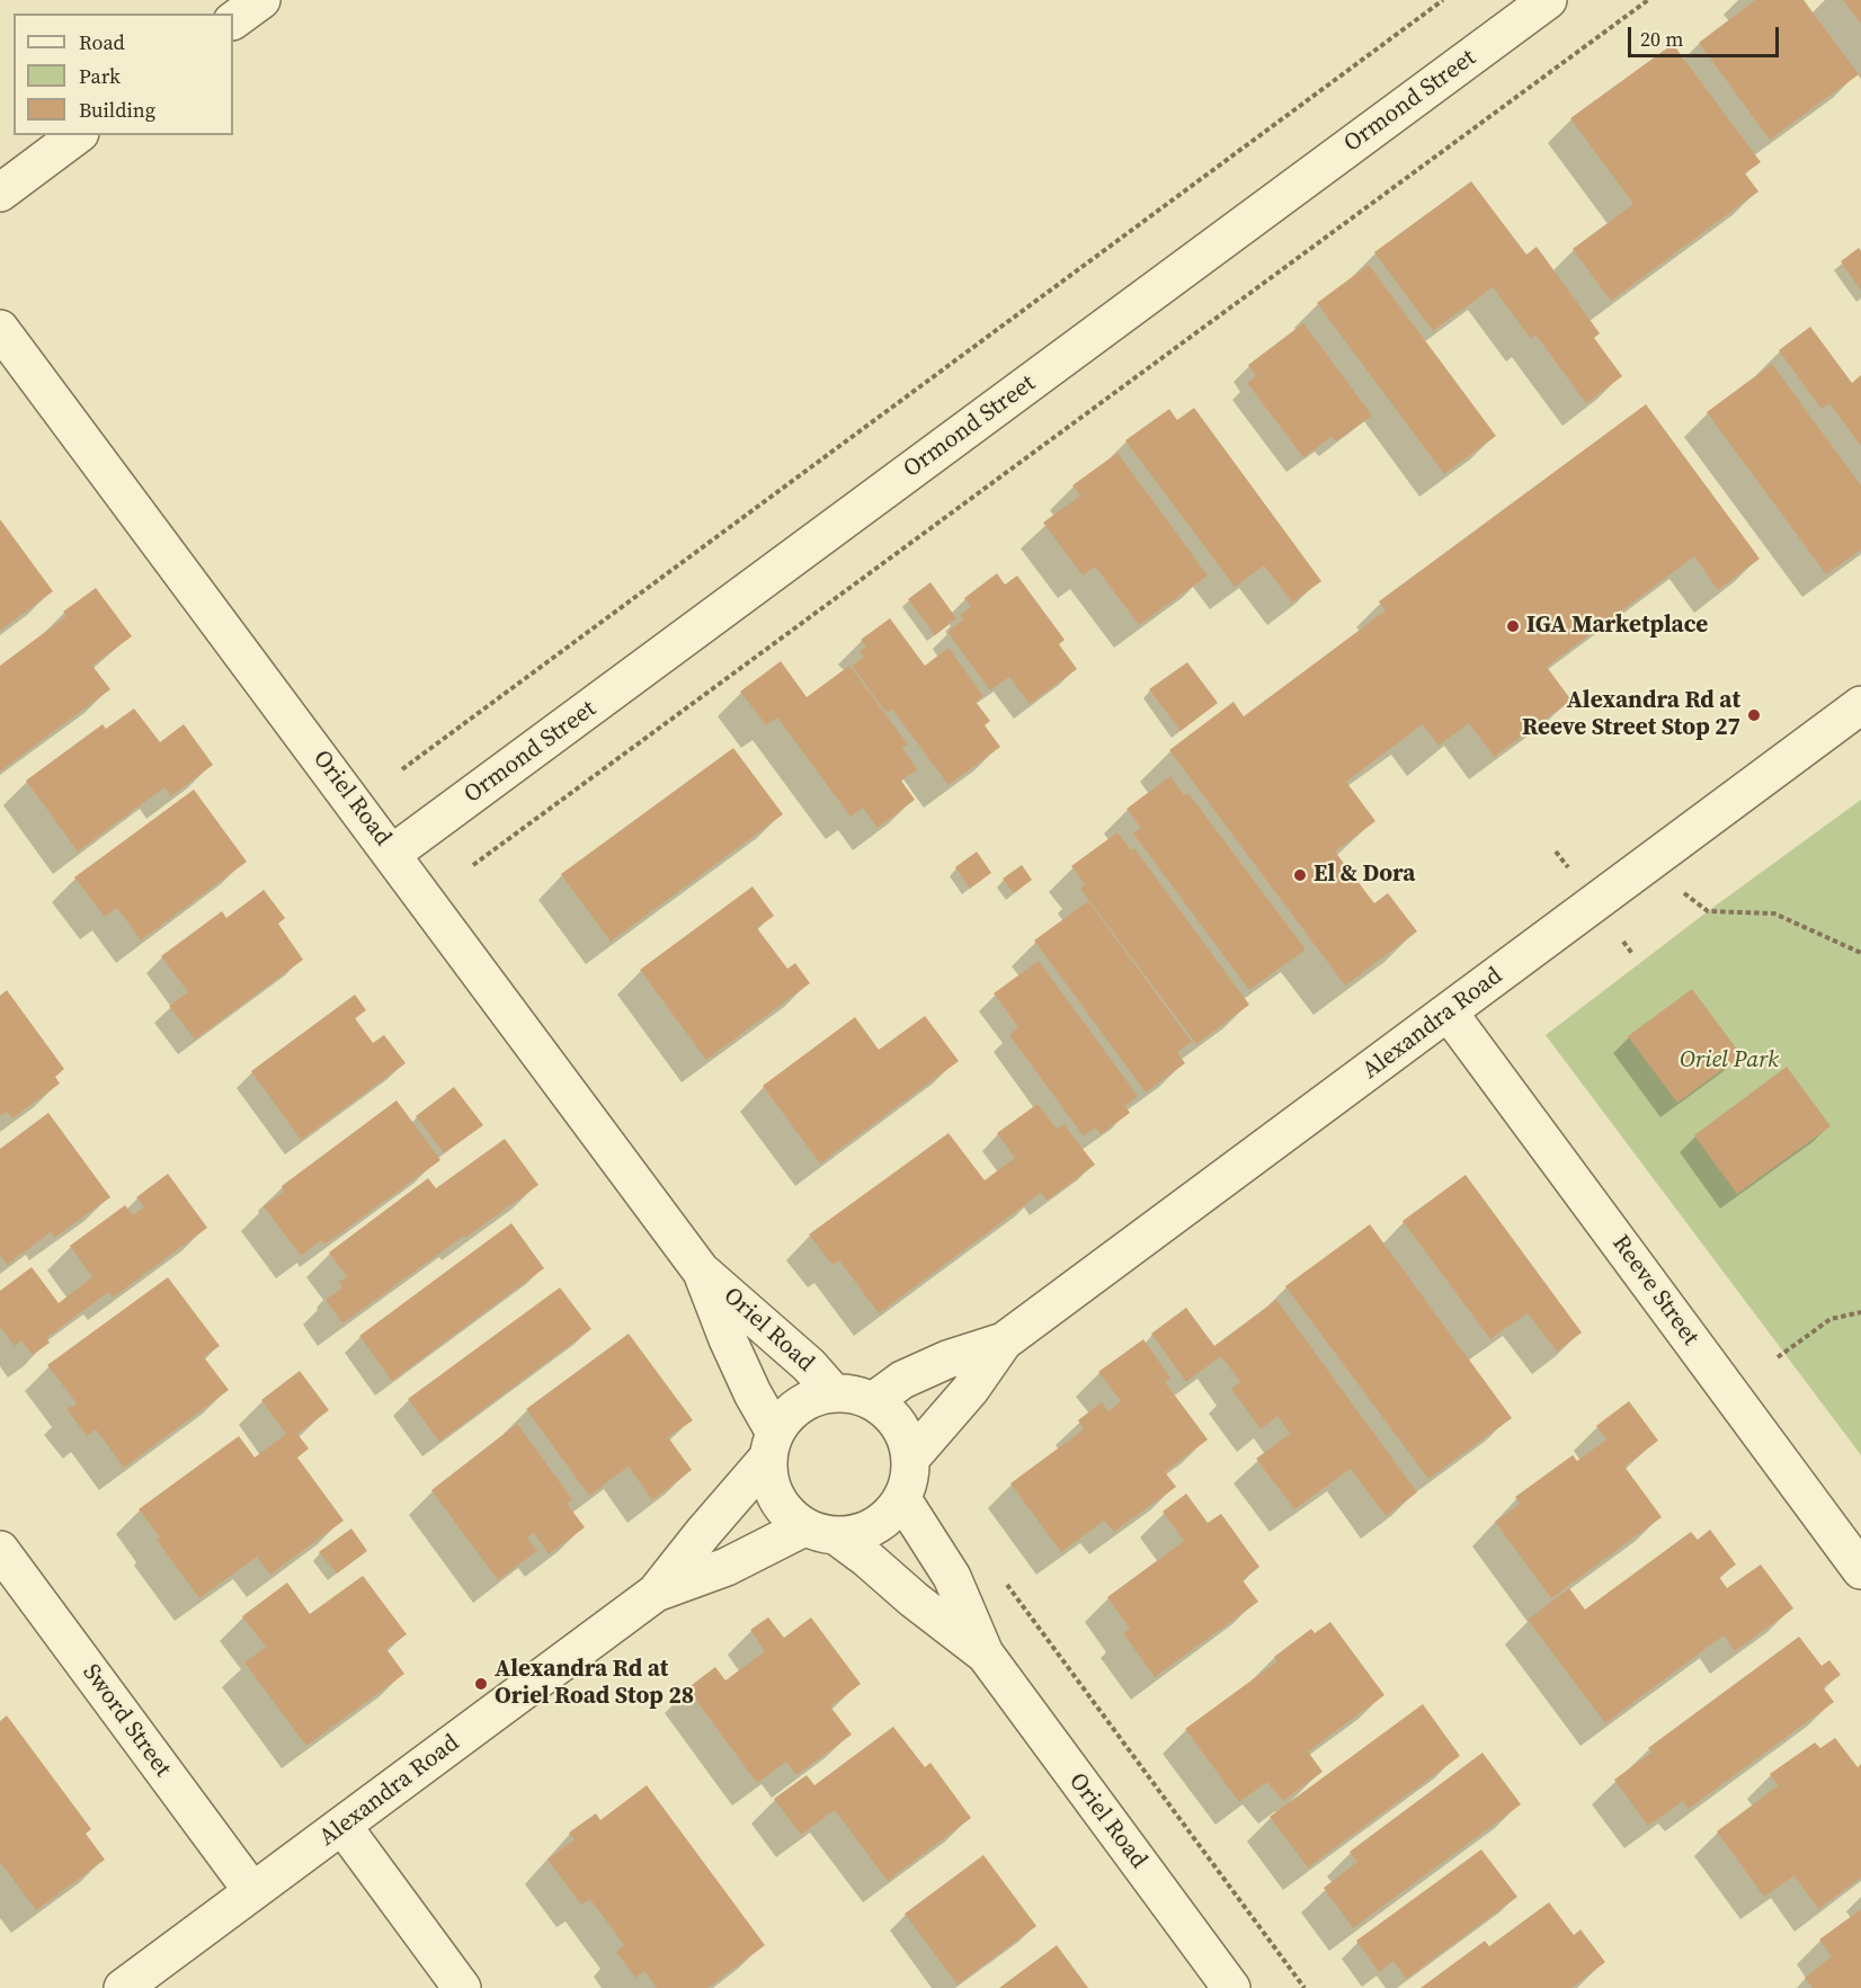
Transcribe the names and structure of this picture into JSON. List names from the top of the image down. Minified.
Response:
{"streets":{"street":["Ormond Street","Oriel Road","Alexandra Road","Reeve Street","Sword Street"]},"crossings":[["Ormond Street","Oriel Road"],["Oriel Road","Alexandra Road"],["Alexandra Road","Reeve Street"],["Alexandra Road","Sword Street"]],"parks":["Oriel Park"],"places":["IGA Marketplace","Alexandra Rd at Reeve Street Stop 27","El & Dora","Alexandra Rd at Oriel Road Stop 28"],"legend":["Road","Park","Building"],"scale_bar":"20 m"}
